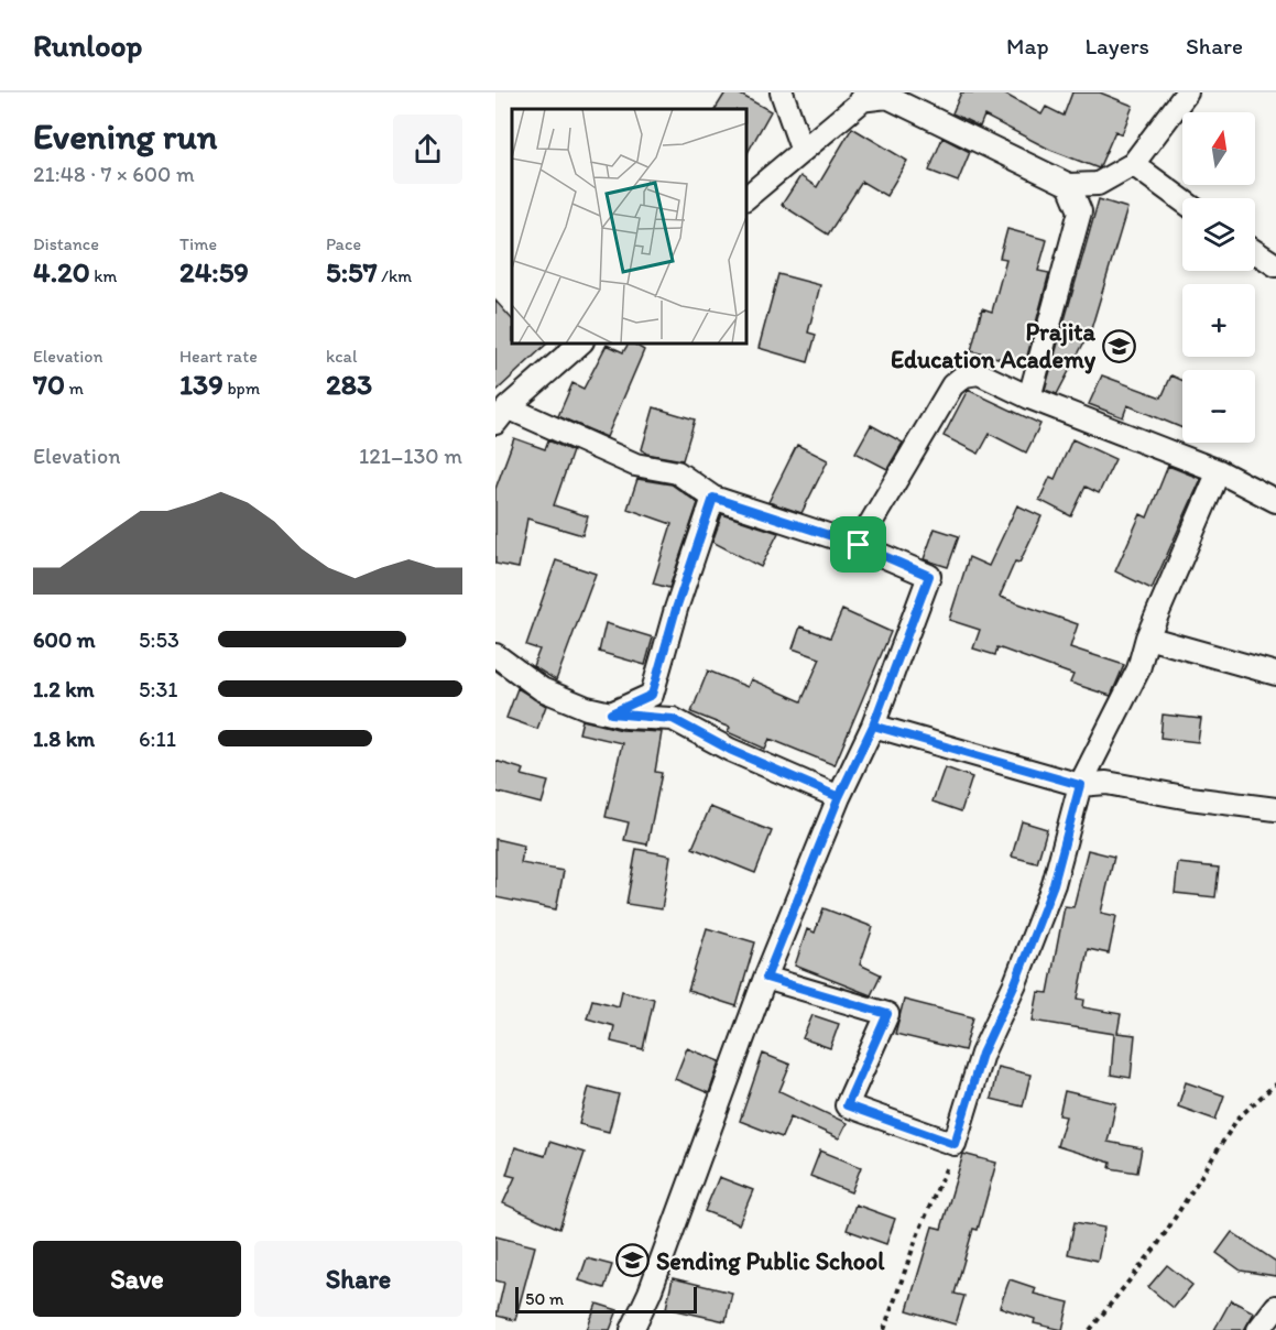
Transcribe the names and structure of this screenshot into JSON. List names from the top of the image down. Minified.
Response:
{"places":{"school or university":["Prajita Education Academy","Sending Public School"]},"scale_bar":"50 m","north":"top","page":{"header":"Runloop","nav":["Map","Layers","Share"],"heading":["Evening run","21:48 · 7 × 600 m"],"map_buttons":["+","−"],"stats":[["Distance","4.20 km"],["Time","24:59"],["Pace","5:57 /km"],["Elevation","70 m"],["Heart rate","139 bpm"],["kcal","283"]],"chart":["Elevation","121–130 m"],"list":[{"name":"600 m","note":"5:53"},{"name":"1.2 km","note":"5:31"},{"name":"1.8 km","note":"6:11"}],"buttons":["Save","Share"],"scale":"50 m"}}
